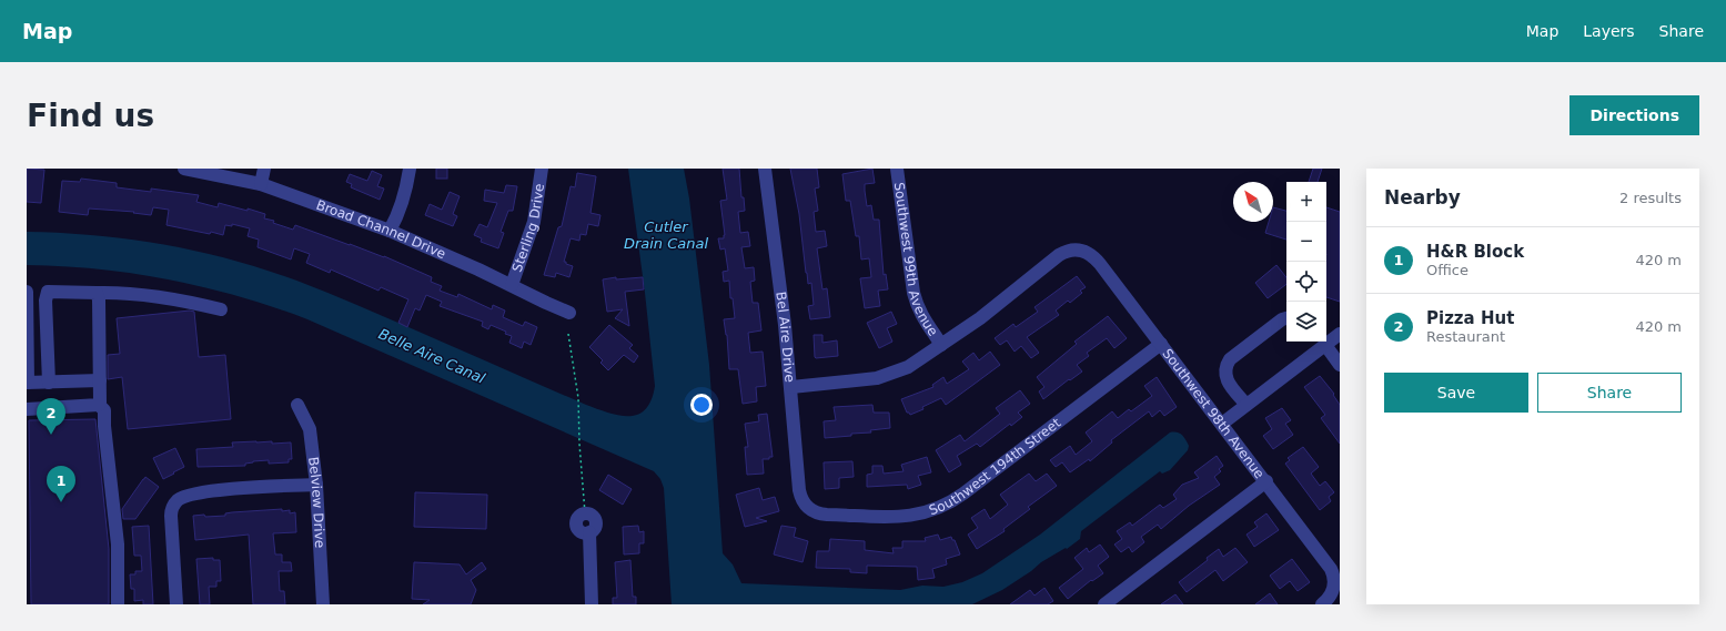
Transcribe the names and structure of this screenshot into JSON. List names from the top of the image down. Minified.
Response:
{"streets":{"street":["Sterling Drive","Broad Channel Drive","Southwest 99th Avenue","Bel Aire Drive","Southwest 98th Avenue","Southwest 194th Street","Belview Drive"]},"crossings":[["Sterling Drive","Broad Channel Drive"],["Southwest 99th Avenue","Southwest 98th Avenue"],["Bel Aire Drive","Southwest 194th Street"],["Southwest 98th Avenue","Southwest 194th Street"]],"water":["Cutler Drain Canal","Belle Aire Canal"],"north":"top left","page":{"header":"Map","nav":["Map","Layers","Share"],"buttons":["Directions",["Save","Share"]],"title":"Find us","heading":["Nearby","2 results"],"map_buttons":["+","−"],"list":[{"mark":"1","name":"H&R Block","note":"Office","value":"420 m"},{"mark":"2","name":"Pizza Hut","note":"Restaurant","value":"420 m"}],"pins":["2","1"]}}
